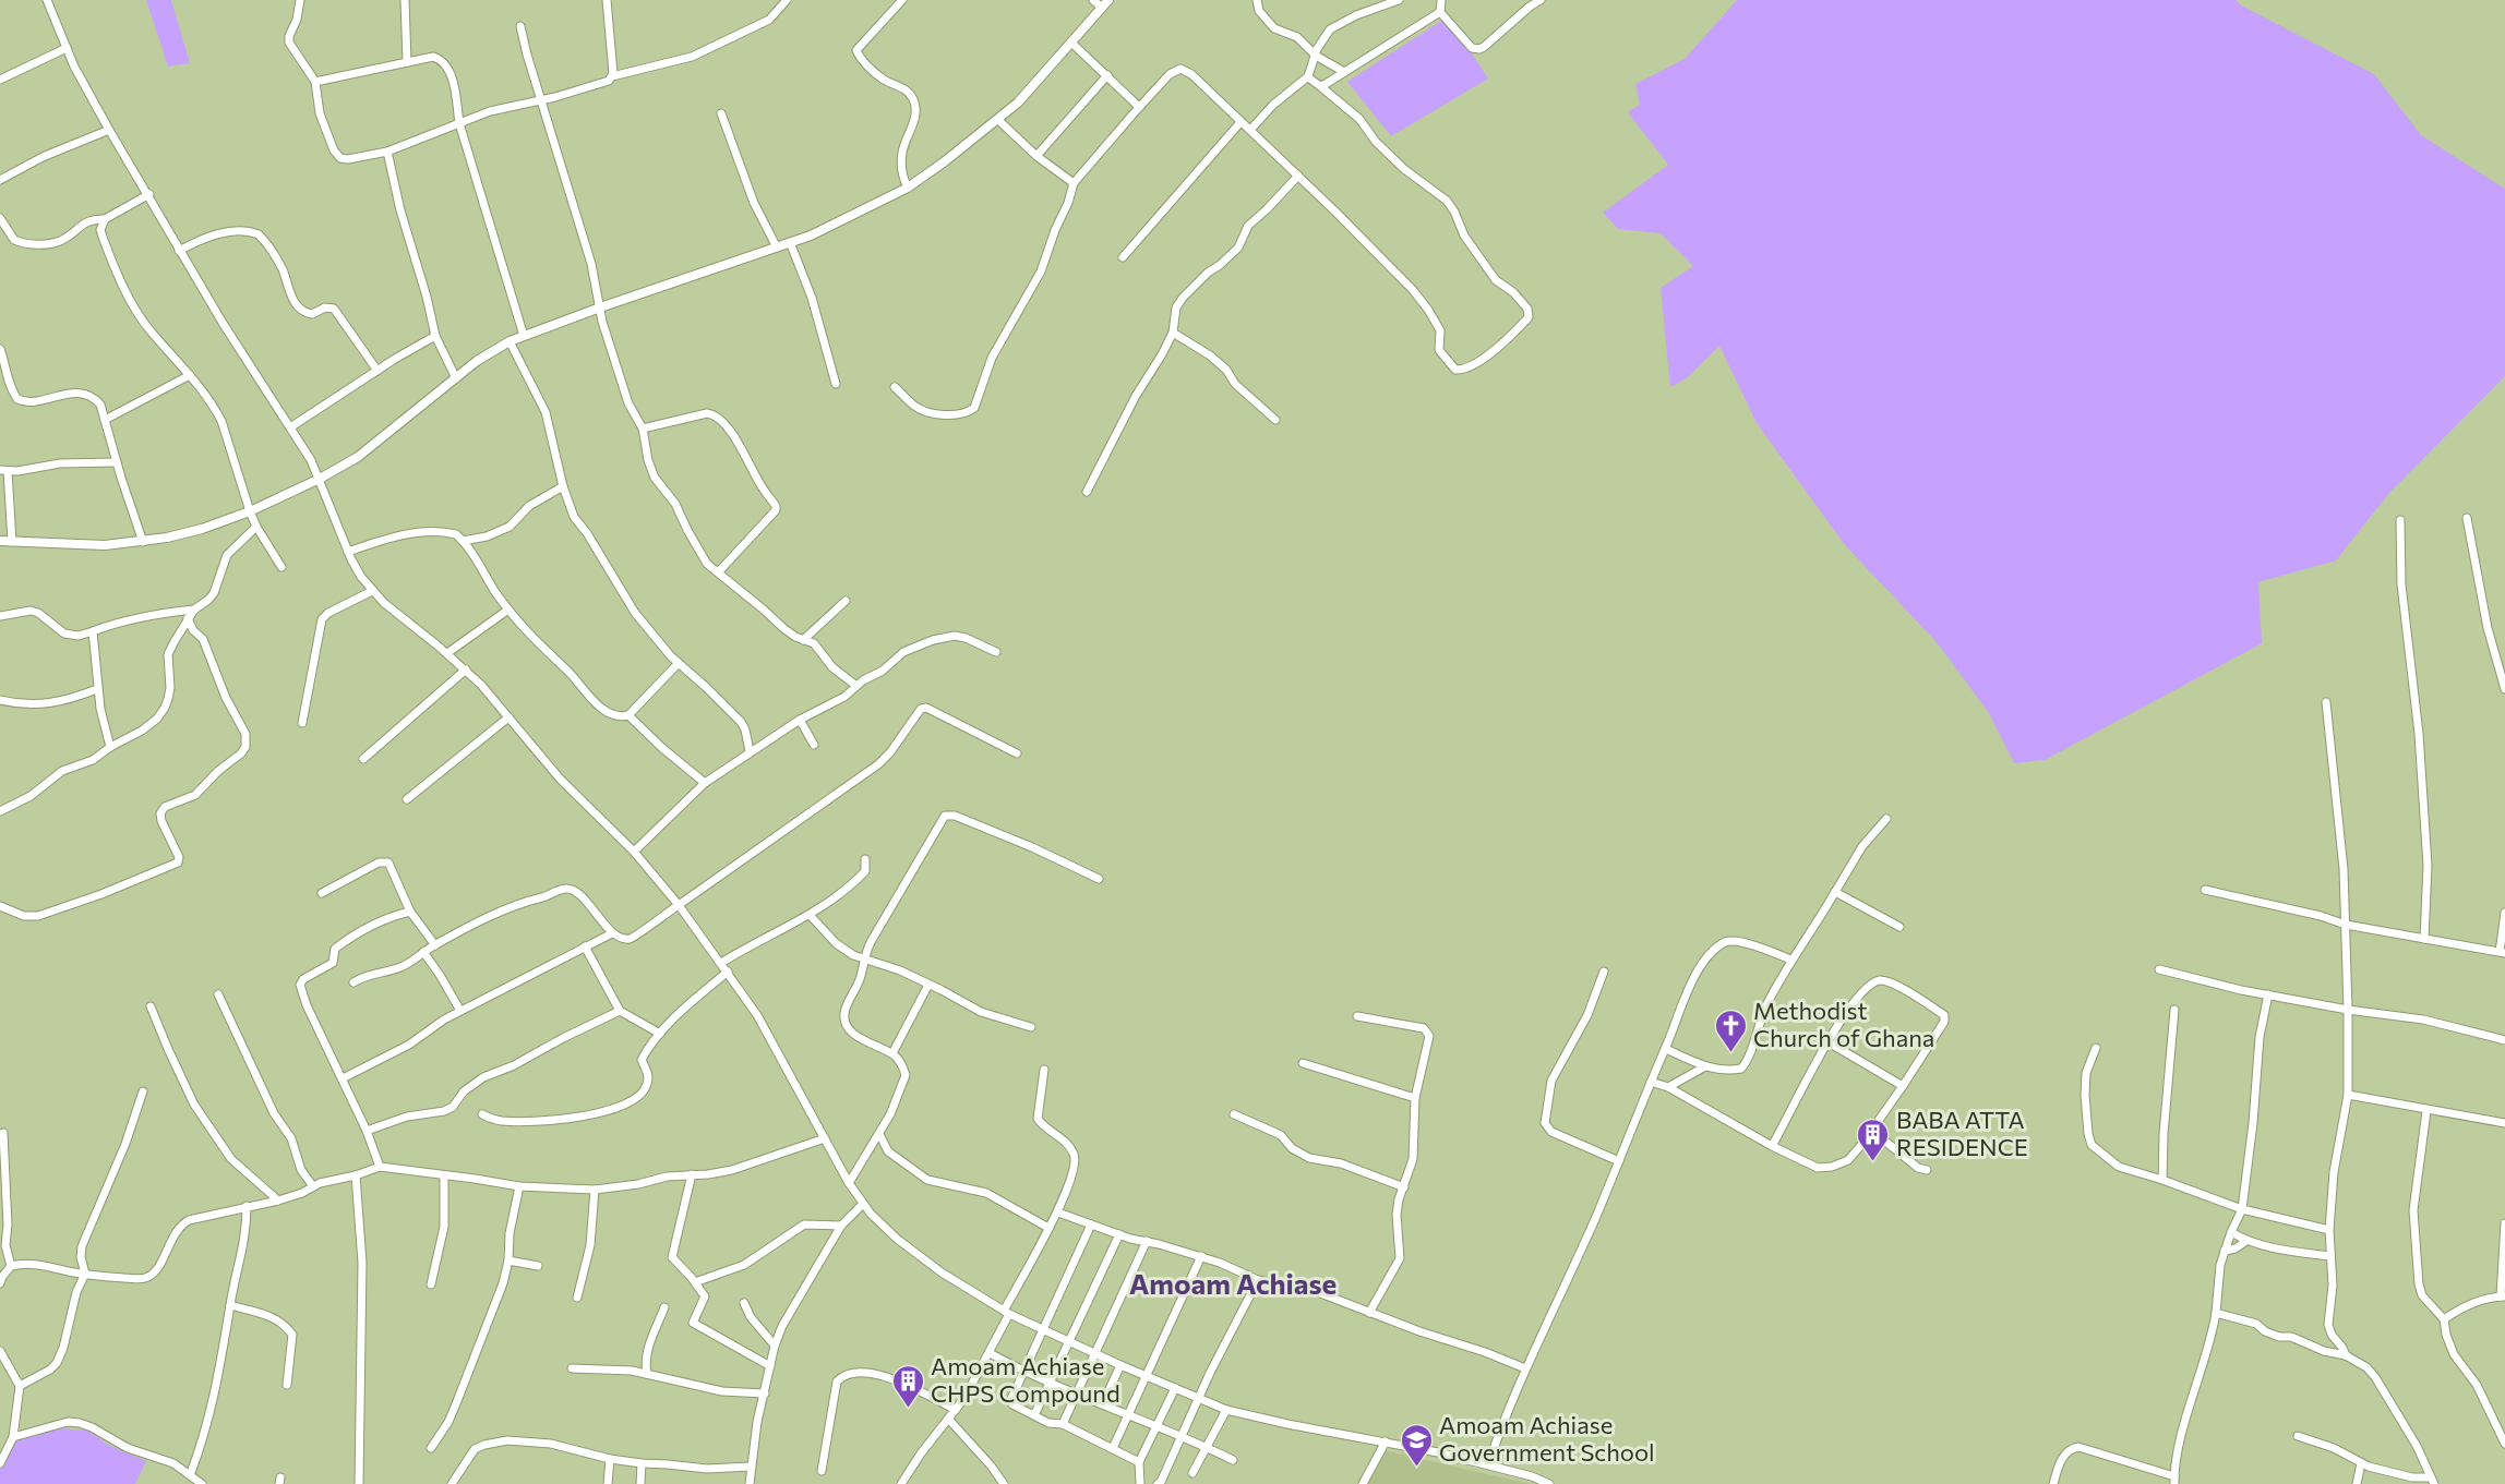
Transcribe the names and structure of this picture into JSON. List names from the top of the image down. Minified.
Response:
{"districts":["Amoam Achiase"],"places":{"church":["Methodist Church of Ghana"],"building":["BABA ATTA RESIDENCE","Amoam Achiase CHPS Compound"],"school or university":["Amoam Achiase Government School"]}}
